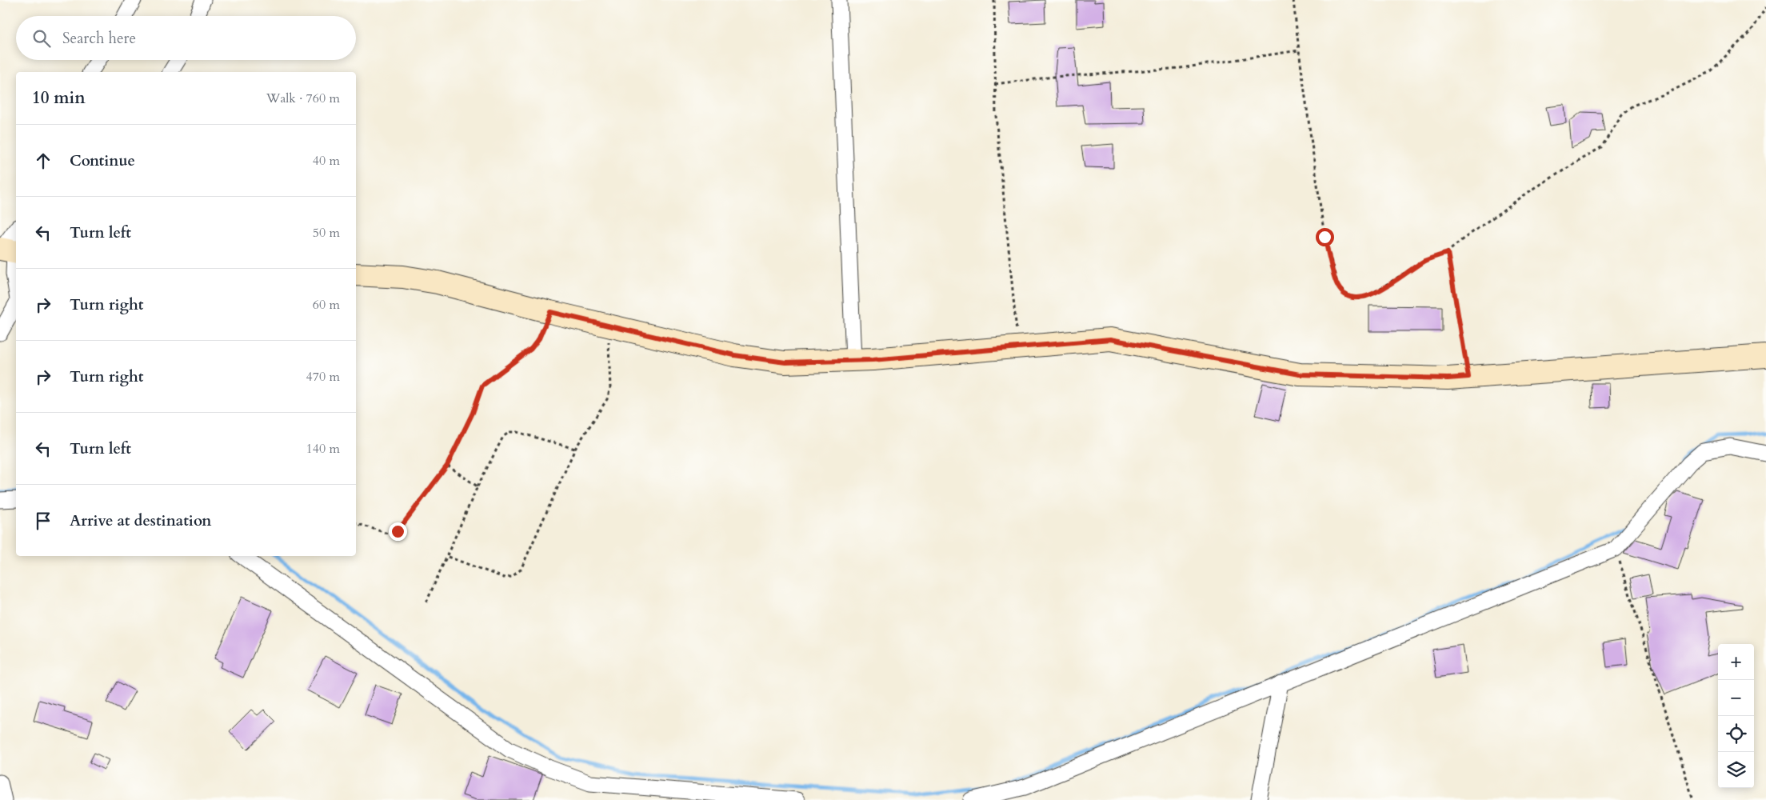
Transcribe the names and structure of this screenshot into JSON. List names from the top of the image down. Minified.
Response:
{"page":{"search":"Search here","heading":["10 min","Walk · 760 m"],"list":[["Continue","40 m"],["Turn left","50 m"],["Turn right","60 m"],["Turn right","470 m"],["Turn left","140 m"],"Arrive at destination"],"map_buttons":["+","−"]}}
